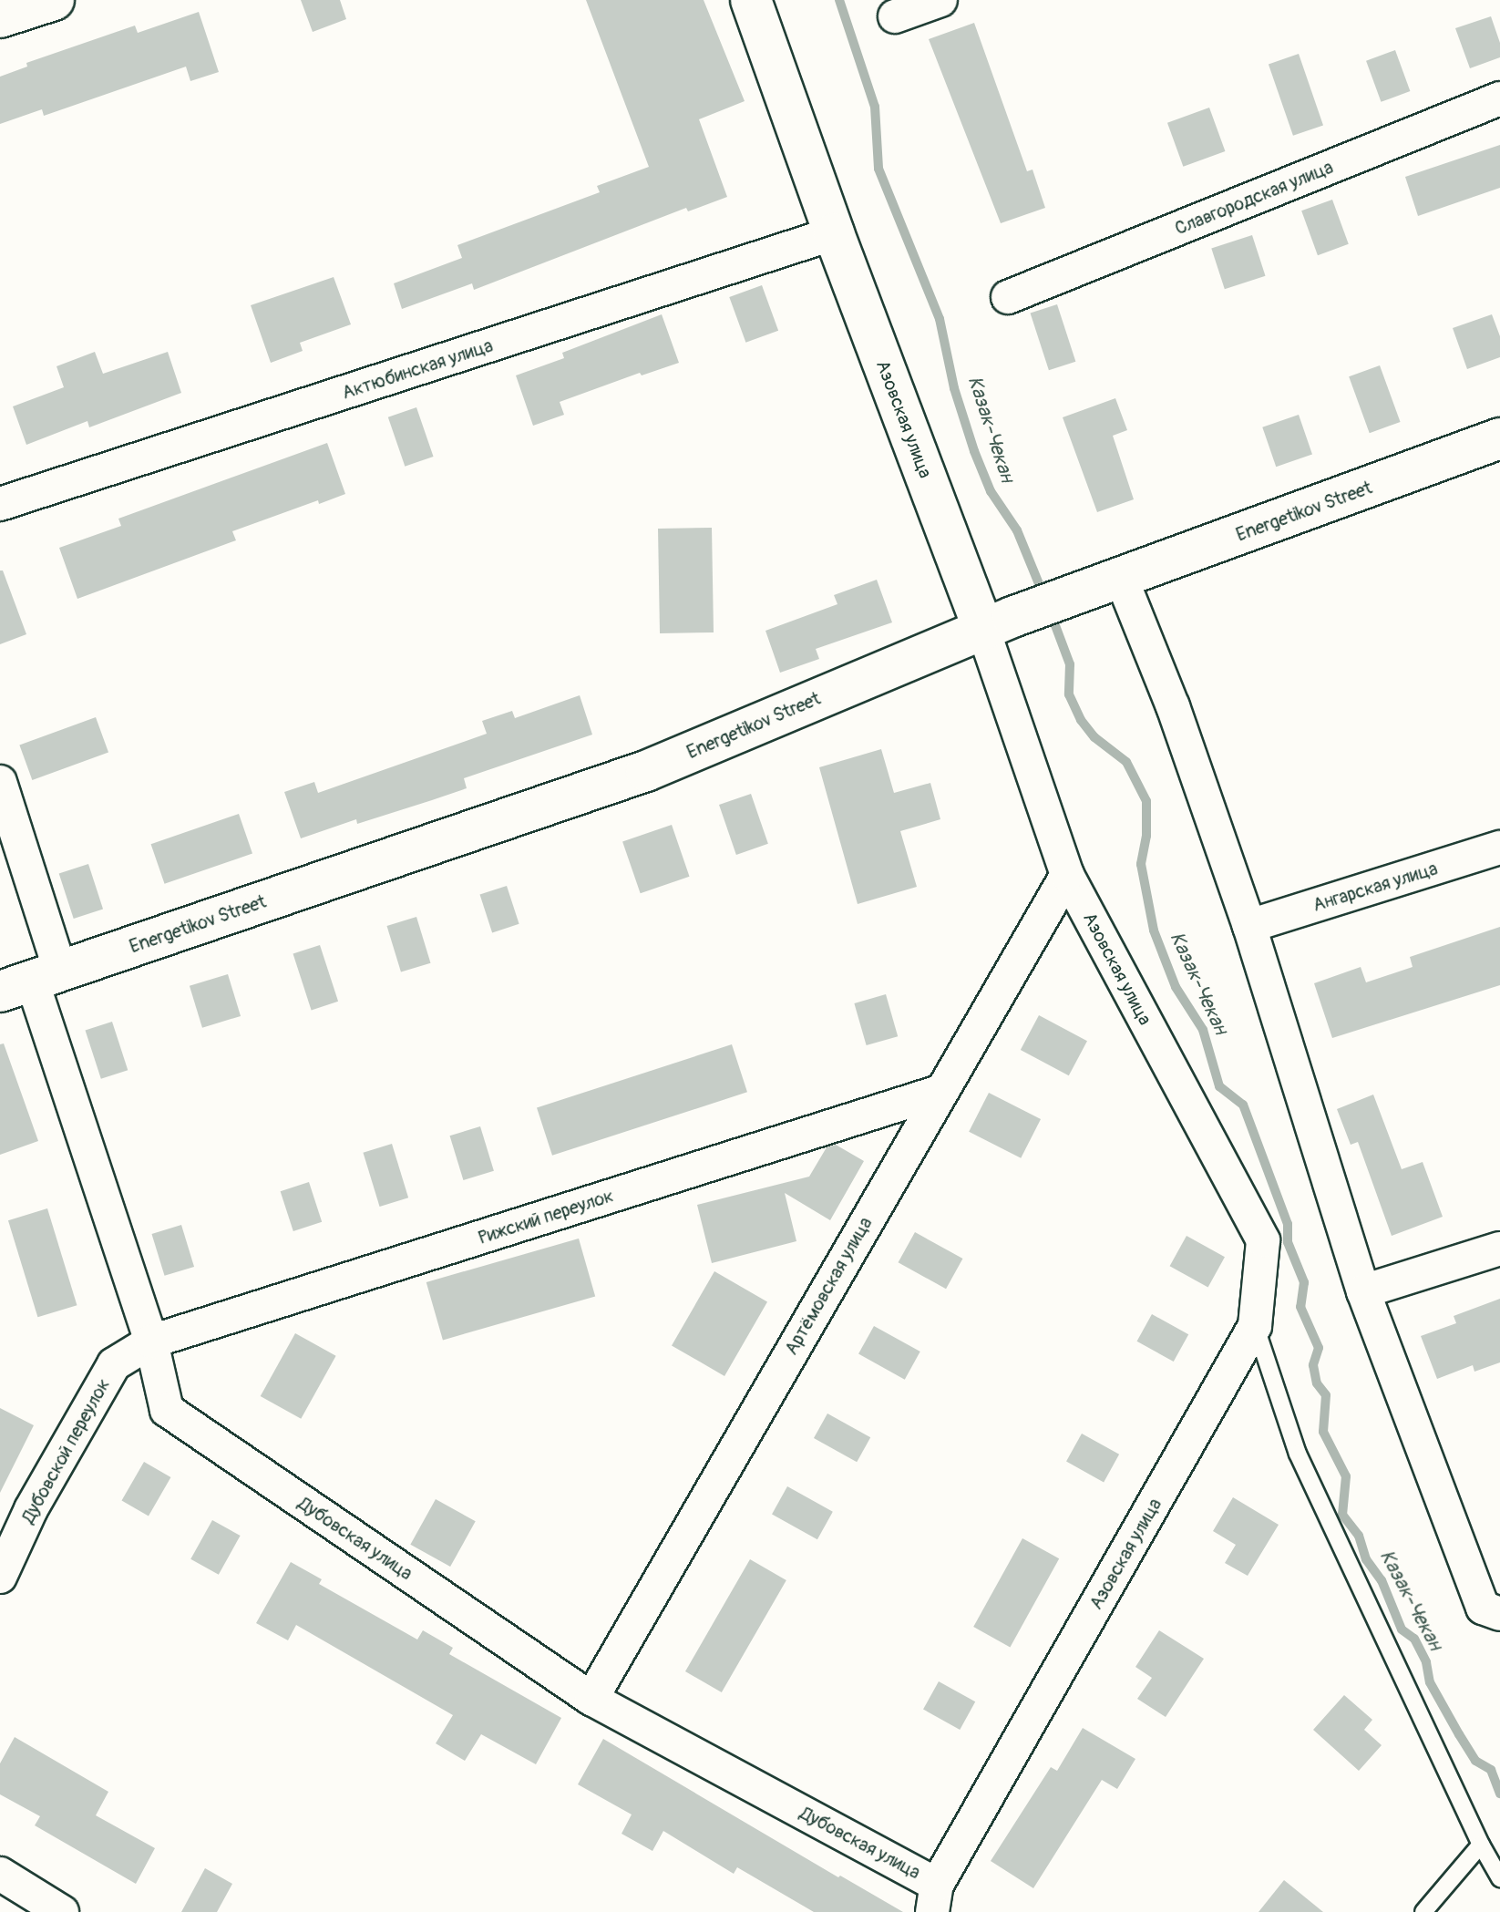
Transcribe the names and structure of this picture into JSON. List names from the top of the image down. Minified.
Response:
{"streets":{"main road":["Азовская улица","Energetikov Street"],"street":["Славгородская улица","Актюбинская улица","Ангарская улица","Рижский переулок","Артёмовская улица","Дубовской переулок","Дубовская улица"]},"crossings":[["Актюбинская улица","Азовская улица"],["Азовская улица","Energetikov Street"],["Азовская улица","Артёмовская улица"],["Азовская улица","Дубовская улица"],["Energetikov Street","Дубовская улица"],["Рижский переулок","Артёмовская улица"],["Рижский переулок","Дубовской переулок"],["Рижский переулок","Дубовская улица"],["Артёмовская улица","Дубовская улица"],["Дубовской переулок","Дубовская улица"]],"water":["Казак-Чекан"]}
